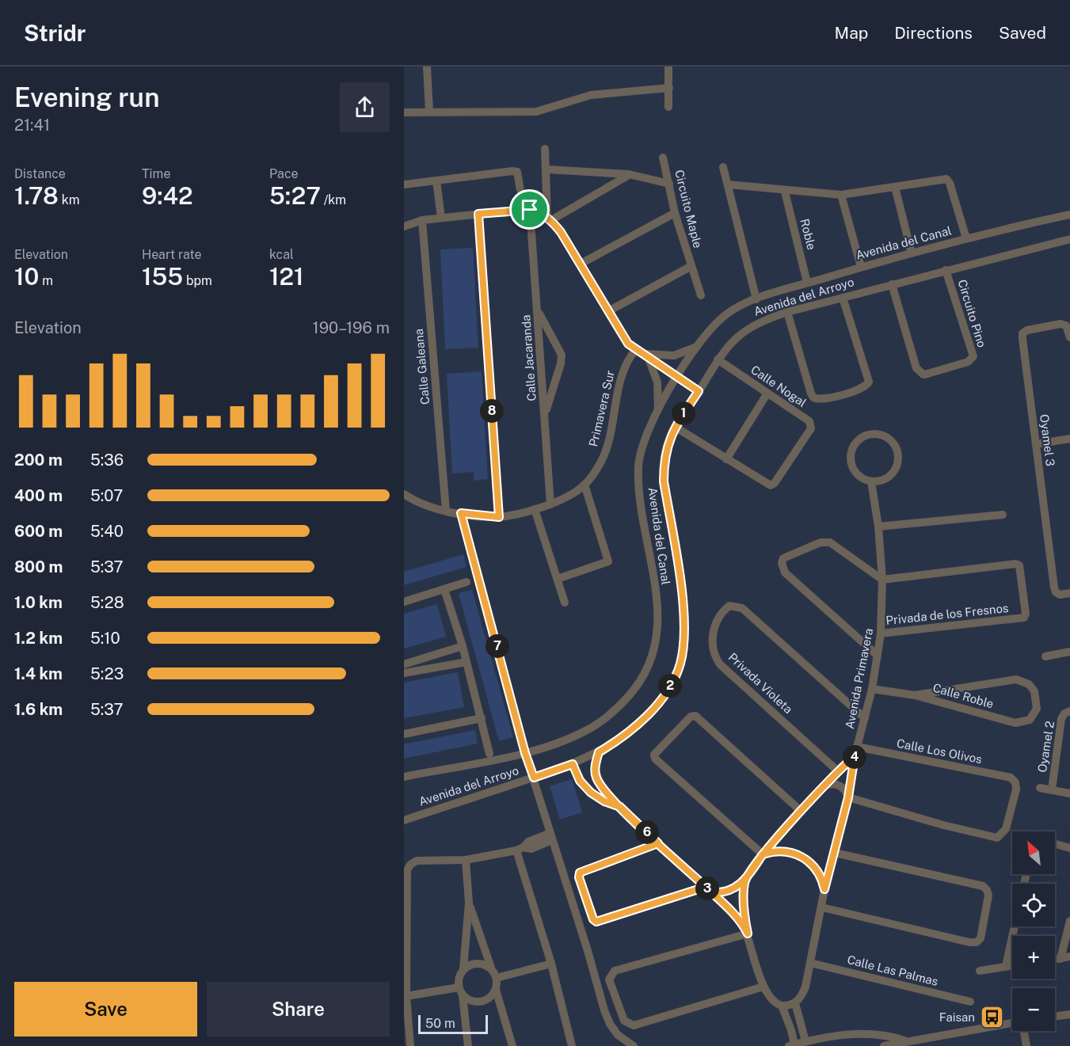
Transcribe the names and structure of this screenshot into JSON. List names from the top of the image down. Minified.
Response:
{"streets":{"street":["Circuito Maple","Roble","Avenida del Canal","Avenida del Arroyo","Circuito Pino","Calle Jacaranda","Calle Galeana","Calle Nogal","Primavera Sur","Oyamel 3","Privada de los Fresnos","Avenida Primavera","Privada Violeta","Calle Roble","Oyamel 2","Calle Los Olivos","Calle Las Palmas"]},"crossings":[["Roble","Avenida del Canal"],["Avenida del Arroyo","Circuito Pino"],["Avenida del Arroyo","Calle Nogal"],["Calle Jacaranda","Primavera Sur"],["Calle Galeana","Primavera Sur"],["Privada de los Fresnos","Avenida Primavera"],["Avenida Primavera","Privada Violeta"],["Avenida Primavera","Calle Roble"],["Avenida Primavera","Calle Los Olivos"],["Avenida Primavera","Calle Las Palmas"]],"places":{"bus stop":["Faisan"]},"scale_bar":"50 m","north":"top left","page":{"header":"Stridr","nav":["Map","Directions","Saved"],"heading":["Evening run","21:41"],"stats":[["Distance","1.78 km"],["Time","9:42"],["Pace","5:27 /km"],["Elevation","10 m"],["Heart rate","155 bpm"],["kcal","121"]],"chart":["Elevation","190–196 m"],"pins":["8","1","7","2","4","6","3"],"list":[{"name":"200 m","note":"5:36"},{"name":"400 m","note":"5:07"},{"name":"600 m","note":"5:40"},{"name":"800 m","note":"5:37"},{"name":"1.0 km","note":"5:28"},{"name":"1.2 km","note":"5:10"},{"name":"1.4 km","note":"5:23"},{"name":"1.6 km","note":"5:37"}],"map_buttons":["+","−"],"buttons":["Save","Share"],"scale":"50 m"}}
